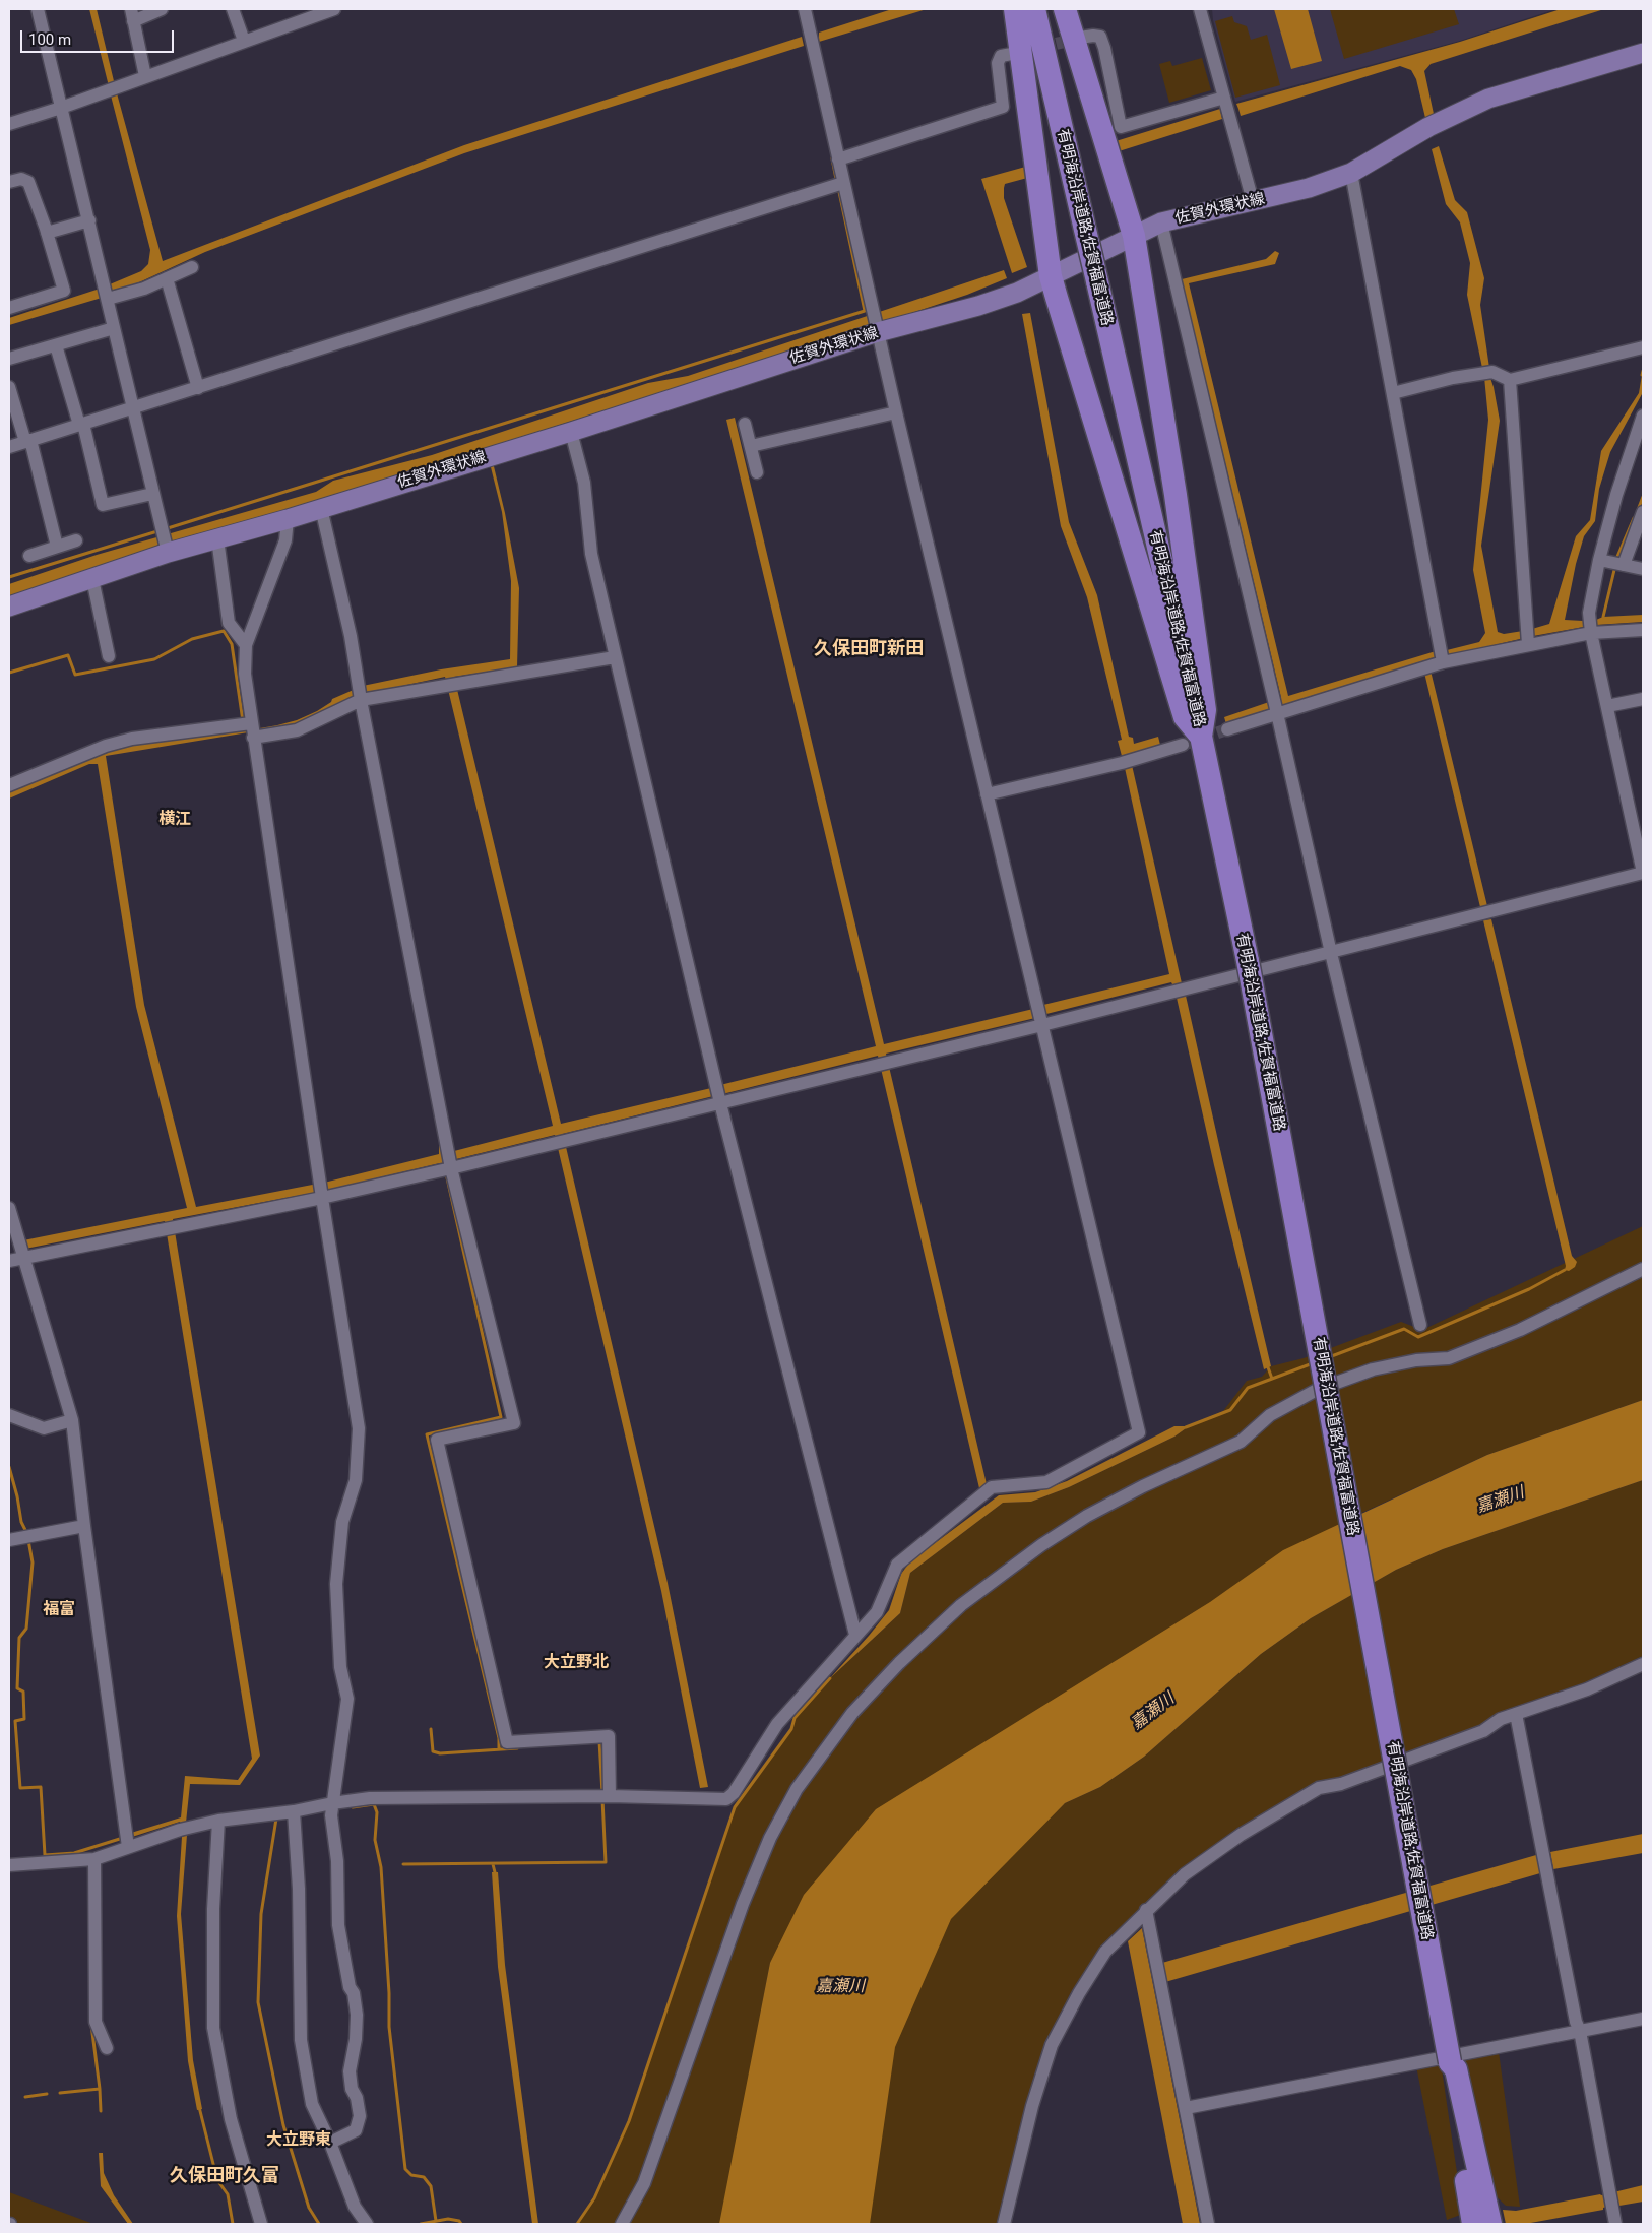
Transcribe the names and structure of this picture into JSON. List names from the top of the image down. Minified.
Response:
{"streets":{"highway":["有明海沿岸道路;佐賀福富道路"],"main road":["佐賀外環状線"]},"districts":["久保田町新田","横江","福富","大立野北","大立野東","久保田町久富"],"water":["嘉瀬川"],"scale_bar":"100 m"}
